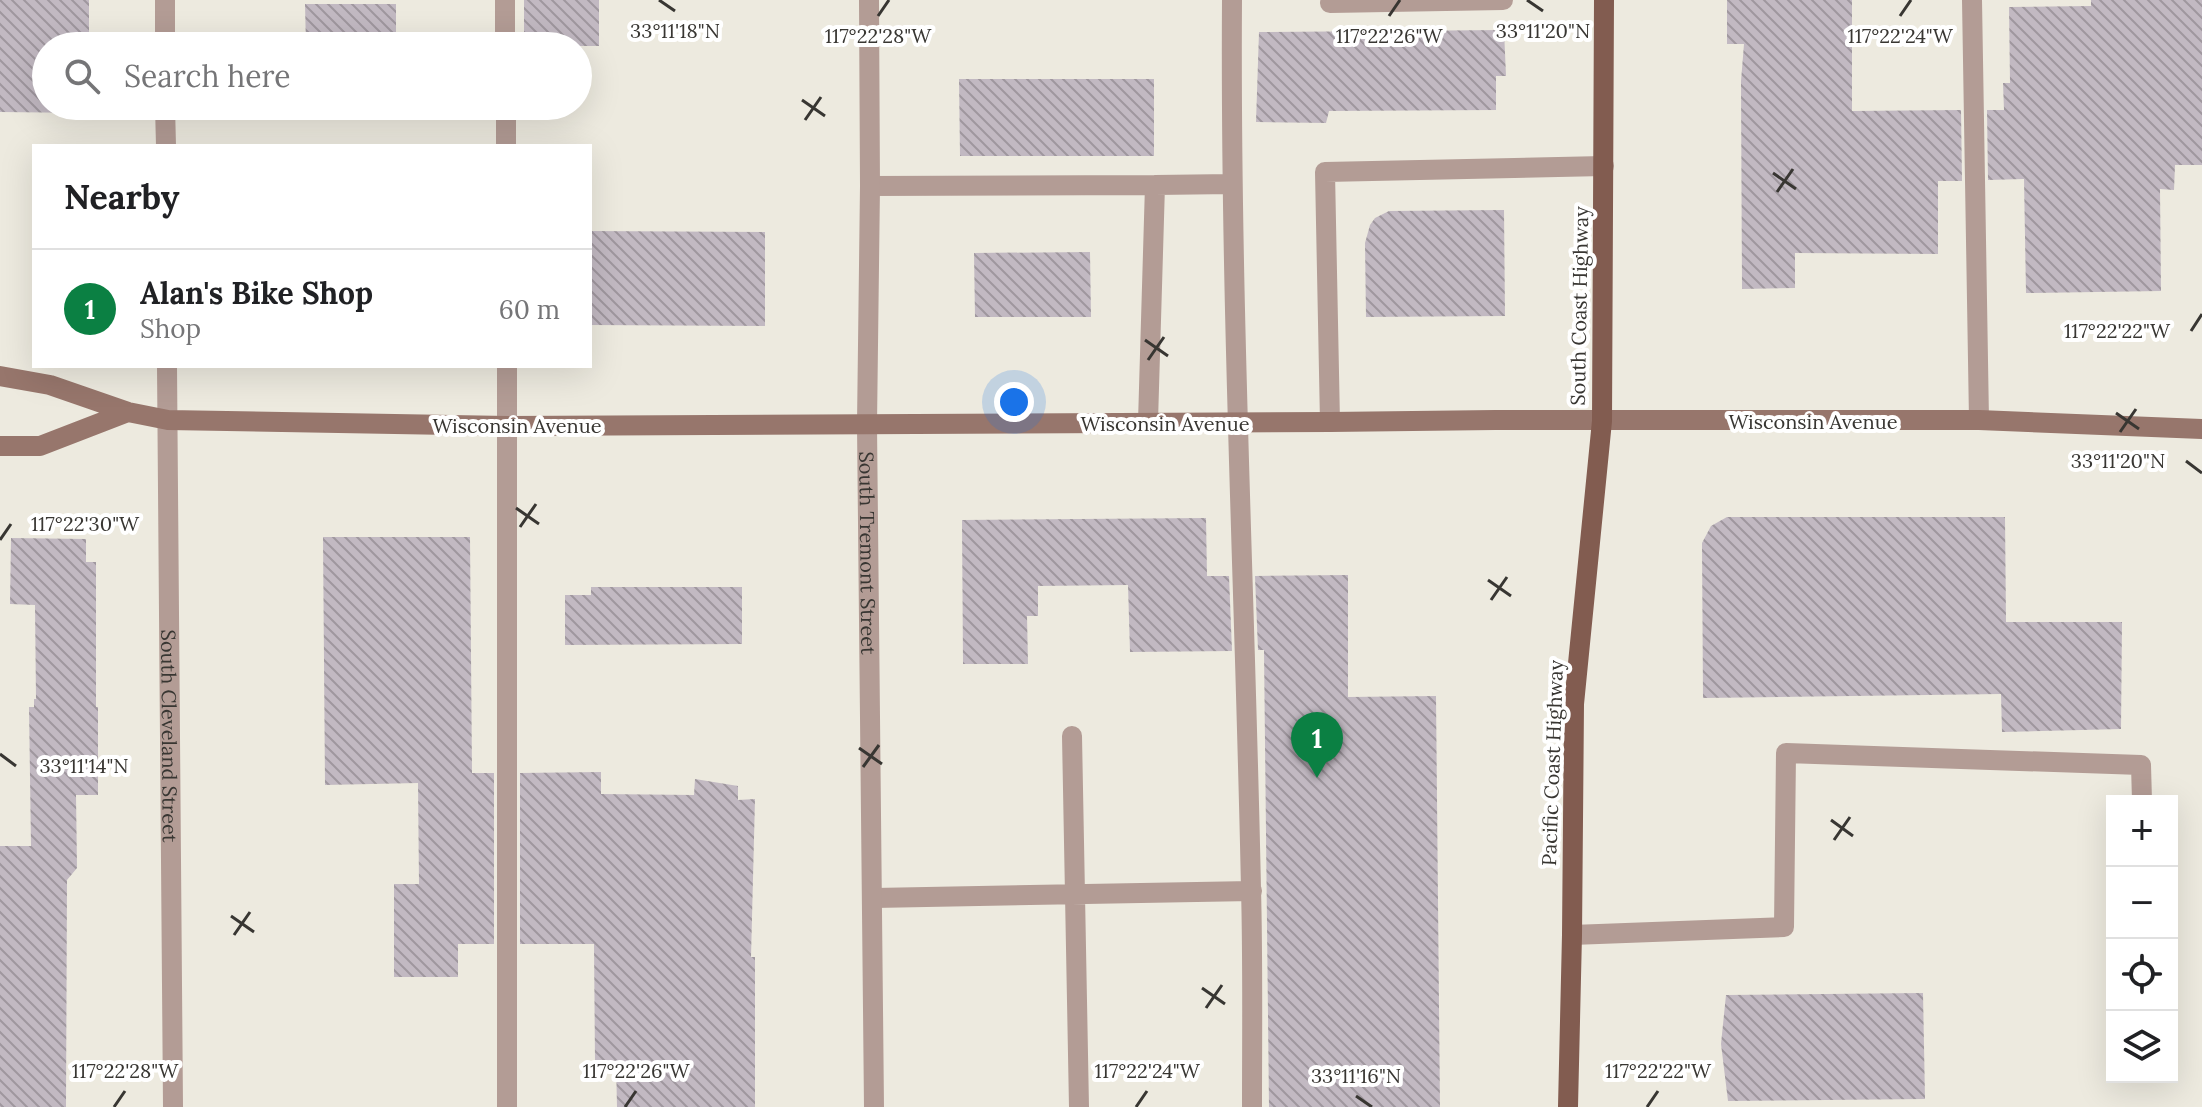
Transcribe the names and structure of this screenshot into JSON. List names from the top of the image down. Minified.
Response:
{"streets":{"main road":["South Coast Highway","Wisconsin Avenue","Pacific Coast Highway"],"street":["South Tremont Street","South Cleveland Street"]},"crossings":[["South Coast Highway","Wisconsin Avenue"],["South Coast Highway","Pacific Coast Highway"],["Wisconsin Avenue","South Tremont Street"],["Wisconsin Avenue","South Cleveland Street"],["Wisconsin Avenue","Pacific Coast Highway"]],"page":{"search":"Search here","heading":"Nearby","list":[{"mark":"1","name":"Alan's Bike Shop","note":"Shop","value":"60 m"}],"pins":"1","map_buttons":["+","−"]},"coordinates":["33°11'20\"N","33°11'18\"N","117°22'28\"W","117°22'26\"W","117°22'24\"W","117°22'22\"W","117°22'30\"W","33°11'14\"N","33°11'16\"N"]}
